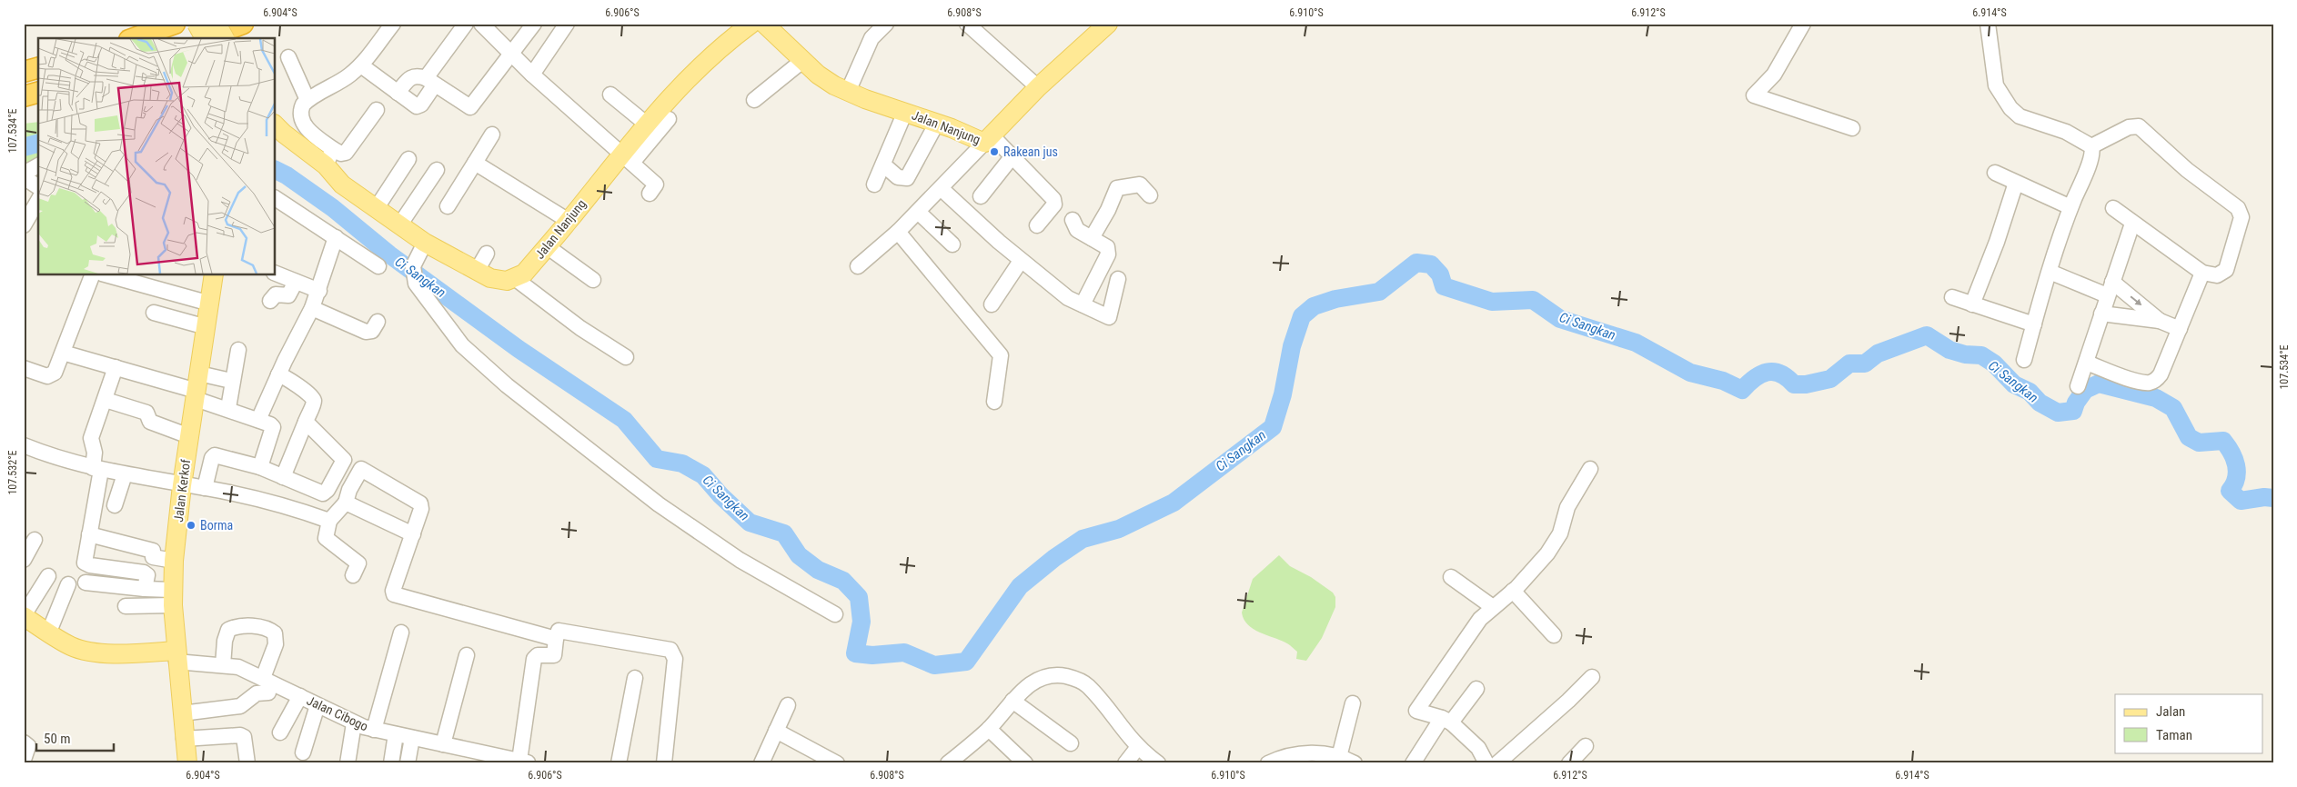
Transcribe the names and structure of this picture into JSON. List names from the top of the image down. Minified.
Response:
{"streets":{"main road":["Jalan Nanjung","Jalan Kerkof"],"street":["Jalan Cibogo"]},"crossings":[["Jalan Kerkof","Jalan Cibogo"]],"water":["Ci Sangkan"],"places":["Rakean jus","Borma"],"legend":["Jalan","Taman"],"scale_bar":"50 m","coordinates":["6.904°S","6.906°S","6.908°S","6.910°S","6.912°S","6.914°S","107.534°E","107.532°E"]}
